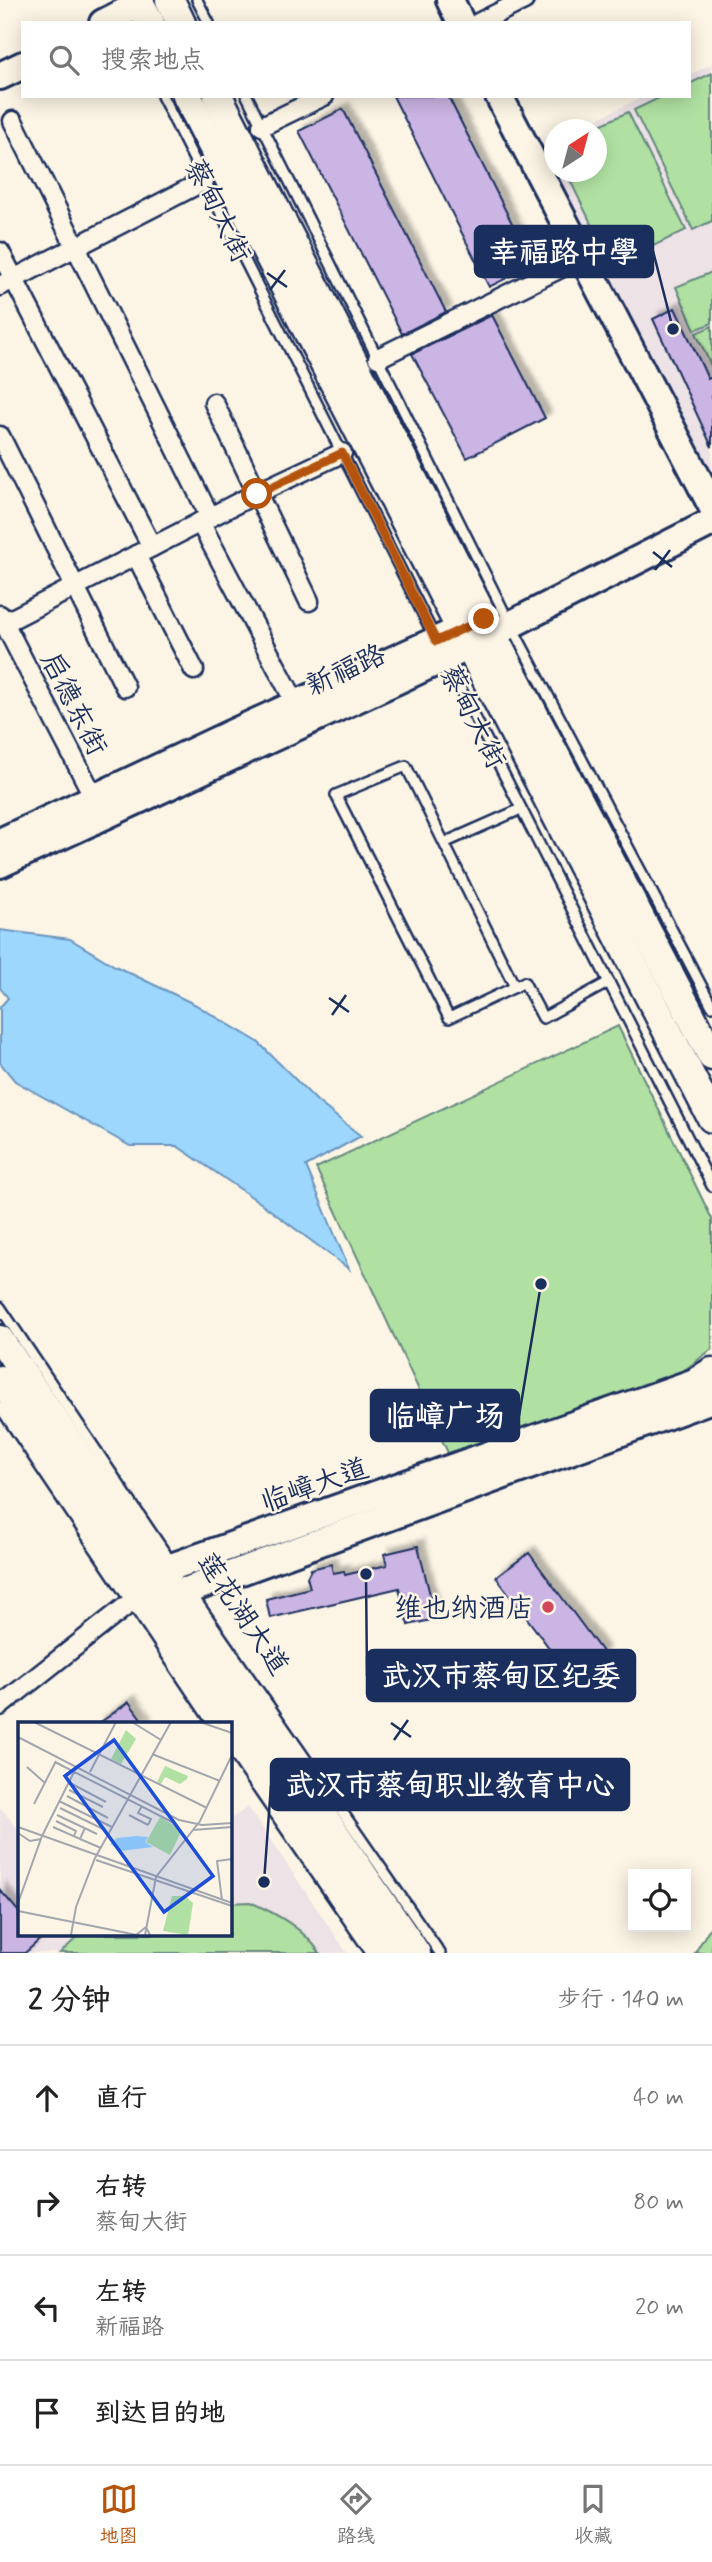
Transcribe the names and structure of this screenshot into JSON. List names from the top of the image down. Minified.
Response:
{"streets":{"main road":["蔡甸大街"],"street":["新福路","启德东街","临嶂大道","莲花湖大道"]},"crossings":[["蔡甸大街","新福路"],["新福路","启德东街"],["临嶂大道","莲花湖大道"]],"places":["幸福路中學","临嶂广场","武汉市蔡甸区纪委","维也纳酒店","武汉市蔡甸职业教育中心"],"north":"top right","page":{"search":"搜索地点","heading":["2 分钟","步行 · 140 m"],"list":[["直行","40 m"],["右转","蔡甸大街","80 m"],["左转","新福路","20 m"],"到达目的地"],"nav":["地图","路线","收藏"]}}
